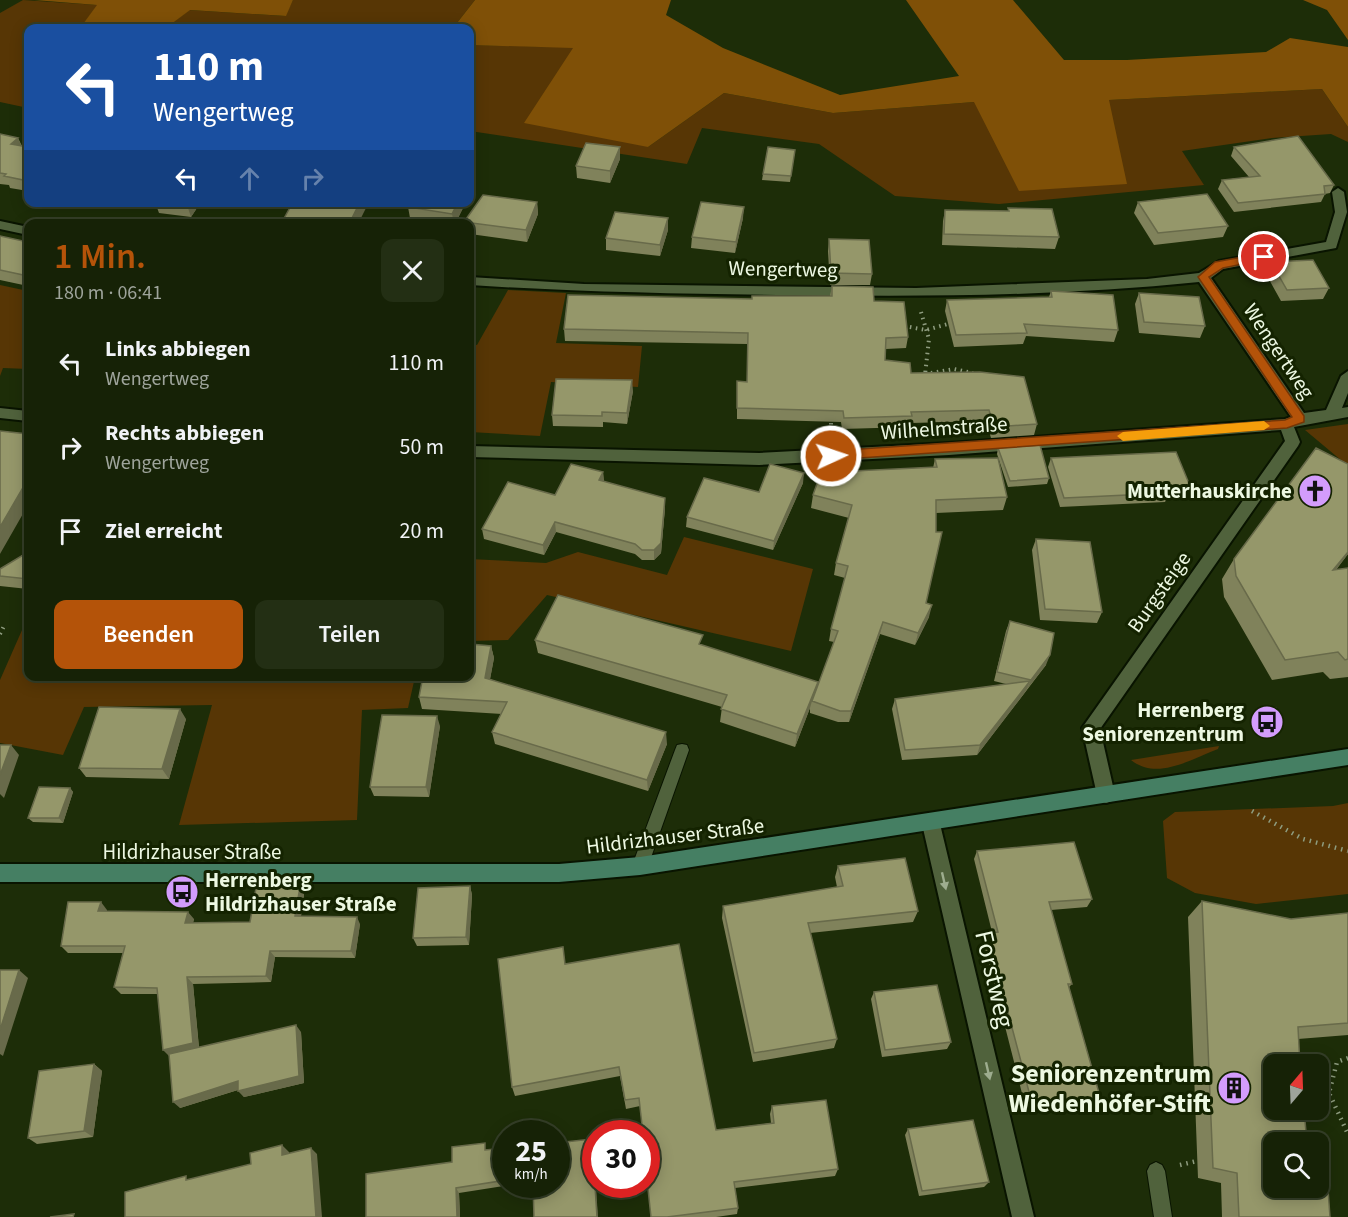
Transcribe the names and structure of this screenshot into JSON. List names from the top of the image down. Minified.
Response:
{"streets":{"main road":["Hildrizhauser Straße"],"street":["Wengertweg","Wilhelmstraße","Burgsteige","Forstweg"]},"crossings":[["Wengertweg","Wilhelmstraße"],["Wengertweg","Burgsteige"],["Wilhelmstraße","Burgsteige"],["Burgsteige","Hildrizhauser Straße"],["Hildrizhauser Straße","Forstweg"]],"one_way":["Forstweg"],"places":{"church":["Mutterhauskirche"],"bus stop":["Herrenberg Seniorenzentrum","Herrenberg Hildrizhauser Straße"],"building":["Seniorenzentrum Wiedenhöfer-Stift"]},"north":"top","page":{"turn":["110 m","Wengertweg"],"heading":["1 Min.","180 m · 06:41"],"list":[{"name":"Links abbiegen","note":"Wengertweg","value":"110 m"},{"name":"Rechts abbiegen","note":"Wengertweg","value":"50 m"},{"name":"Ziel erreicht","value":"20 m"}],"buttons":["Beenden","Teilen"],"speed":"25 km/h","limit":"30"}}
